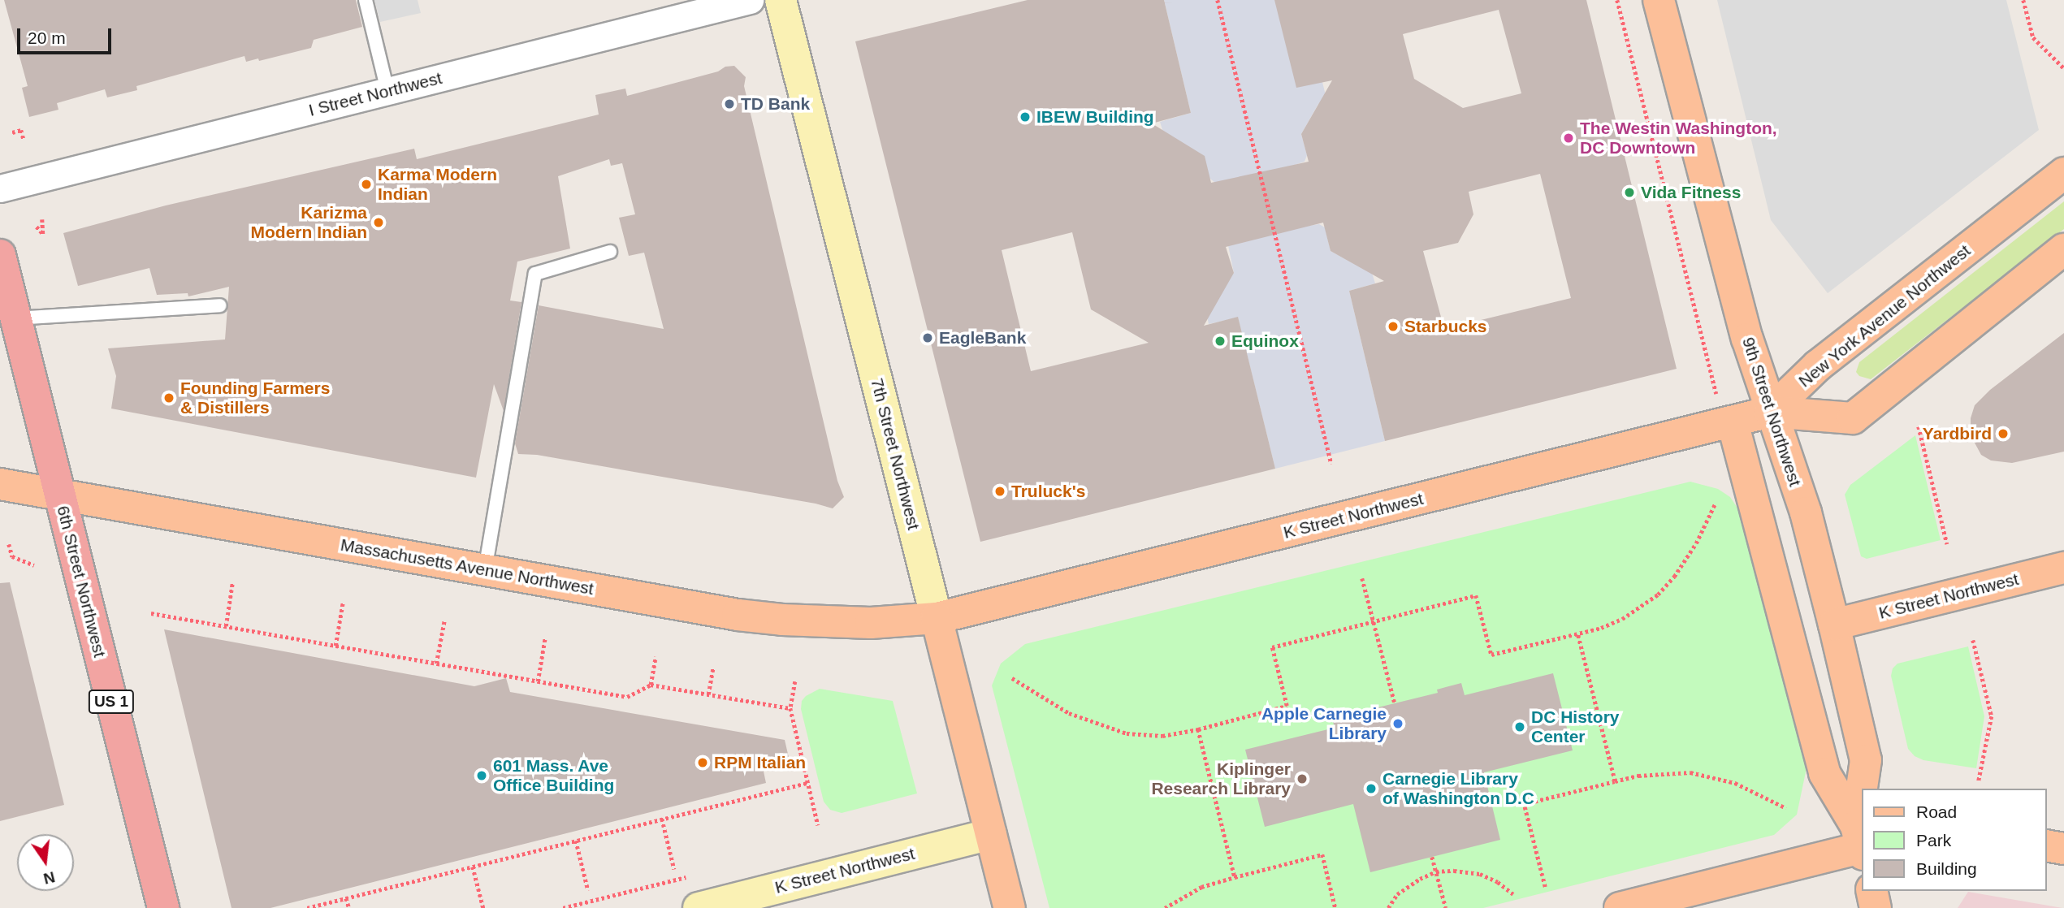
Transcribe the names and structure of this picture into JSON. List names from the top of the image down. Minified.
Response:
{"streets":{"highway":["6th Street Northwest","US 1"],"main road":["New York Avenue Northwest","9th Street Northwest","7th Street Northwest","K Street Northwest","Massachusetts Avenue Northwest"],"street":["I Street Northwest"]},"crossings":[["New York Avenue Northwest","9th Street Northwest"],["New York Avenue Northwest","K Street Northwest"],["9th Street Northwest","K Street Northwest"],["7th Street Northwest","K Street Northwest"],["7th Street Northwest","Massachusetts Avenue Northwest"],["K Street Northwest","Massachusetts Avenue Northwest"],["Massachusetts Avenue Northwest","6th Street Northwest"]],"places":["TD Bank","IBEW Building","The Westin Washington, DC Downtown","Karma Modern Indian","Vida Fitness","Karizma Modern Indian","Starbucks","EagleBank","Equinox","Founding Farmers & Distillers","Yardbird","Truluck's","Apple Carnegie Library","DC History Center","RPM Italian","601 Mass. Ave Office Building","Kiplinger Research Library","Carnegie Library of Washington D.C"],"legend":["Road","Park","Building"],"scale_bar":"20 m","north":"bottom"}
